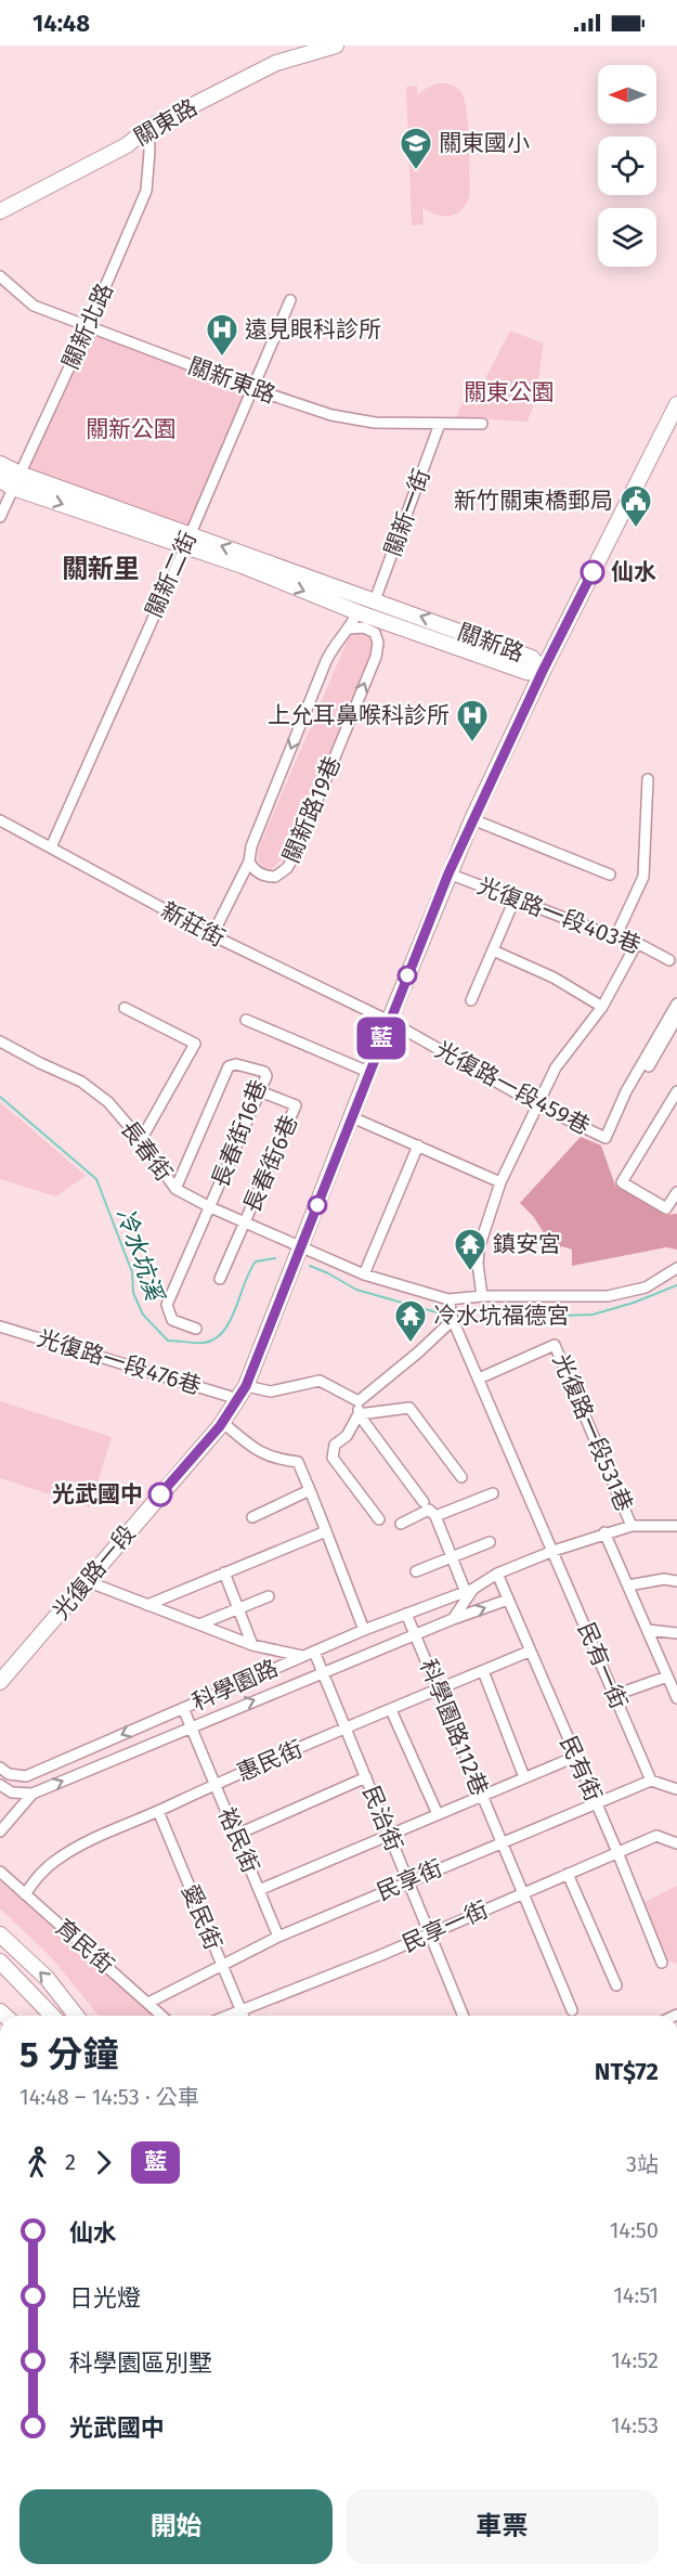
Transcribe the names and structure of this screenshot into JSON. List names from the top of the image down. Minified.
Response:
{"streets":{"street":["關東路","關新北路","關新東路","關新一街","關新二街","關新路","關新路19巷","光復路一段403巷","新莊街","光復路一段459巷","長春街16巷","長春街","長春街6巷","光復路一段476巷","光復路一段531巷","光復路一段","民有一街","科學園路","科學園路112巷","惠民街","民有街","民治街","裕民街","民享街","愛民街","民享一街","育民街"]},"crossings":[["關東路","關新北路"],["關新北路","關新東路"],["關新北路","關新路"],["關新東路","關新一街"],["關新東路","關新二街"],["關新一街","關新路"],["關新二街","關新路"],["關新二街","新莊街"],["關新路","關新路19巷"],["關新路","光復路一段"],["關新路19巷","新莊街"],["光復路一段403巷","光復路一段"],["新莊街","光復路一段459巷"],["新莊街","光復路一段"],["光復路一段459巷","光復路一段"],["長春街16巷","長春街"],["長春街16巷","長春街6巷"],["長春街","長春街6巷"],["長春街","光復路一段"],["光復路一段476巷","光復路一段"],["光復路一段531巷","科學園路"],["民有一街","科學園路"],["民有一街","民享街"],["科學園路","科學園路112巷"],["科學園路","民有街"],["科學園路","民治街"],["科學園路","裕民街"],["科學園路112巷","惠民街"],["科學園路112巷","民享街"],["科學園路112巷","民享一街"],["惠民街","民有街"],["惠民街","民治街"],["惠民街","裕民街"],["惠民街","愛民街"],["惠民街","育民街"],["民有街","民享街"],["民有街","民享一街"],["民治街","民享街"],["民治街","民享一街"],["裕民街","民享街"],["民享街","愛民街"],["民享街","育民街"],["愛民街","民享一街"]],"districts":["關新里"],"water":["冷水坑溪"],"parks":["關東公園","關新公園"],"places":{"school or university":["關東國小"],"hospital":["遠見眼科診所","上允耳鼻喉科診所"],"public building":["新竹關東橋郵局"],"other":["仙水","光武國中"],"temple":["鎮安宮","冷水坑福德宮"]},"lines":["bus line 藍"],"north":"left","page":{"status":"14:48","on_map":"藍","heading":["5 分鐘","14:48 – 14:53 · 公車","NT$72"],"legs":["2","藍","3站"],"list":[{"name":"仙水","value":"14:50"},{"name":"日光燈","value":"14:51"},{"name":"科學園區別墅","value":"14:52"},{"name":"光武國中","value":"14:53"}],"buttons":["開始","車票"]}}
